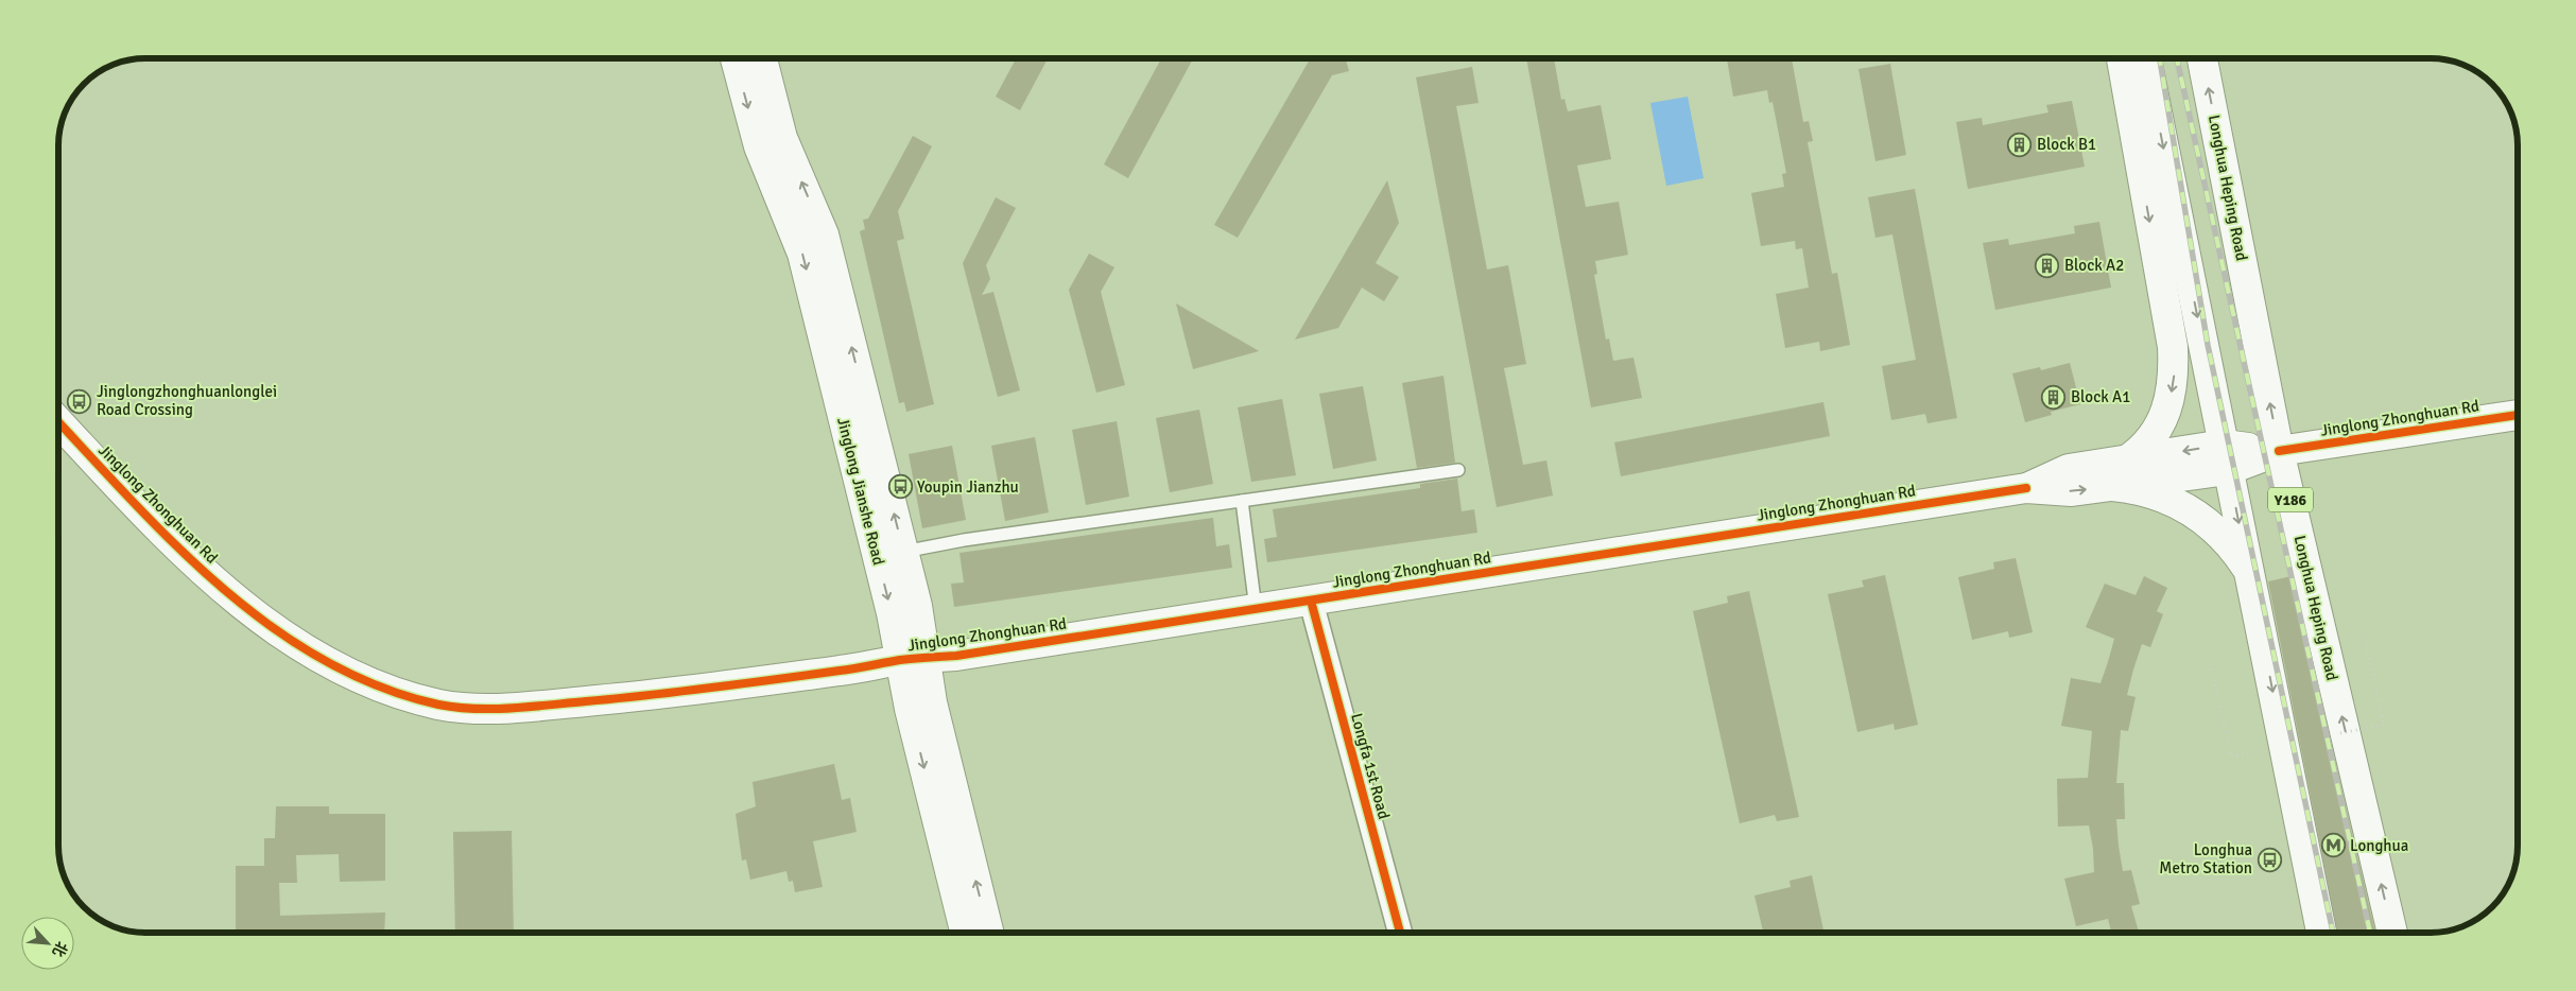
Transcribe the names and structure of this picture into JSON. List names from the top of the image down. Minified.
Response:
{"streets":{"main road":["Longhua Heping Road","Jinglong Zhonghuan Rd","Jinglong Jianshe Road","Y186"],"street":["Longfa 1st Road"]},"crossings":[["Longhua Heping Road","Jinglong Zhonghuan Rd"],["Jinglong Zhonghuan Rd","Jinglong Jianshe Road"],["Jinglong Zhonghuan Rd","Longfa 1st Road"]],"places":{"building":["Block B1","Block A2","Block A1"],"bus stop":["Jinglongzhonghuanlonglei Road Crossing","Youpin Jianzhu","Longhua Metro Station"],"metro station":["Longhua"]},"north":"bottom right"}
